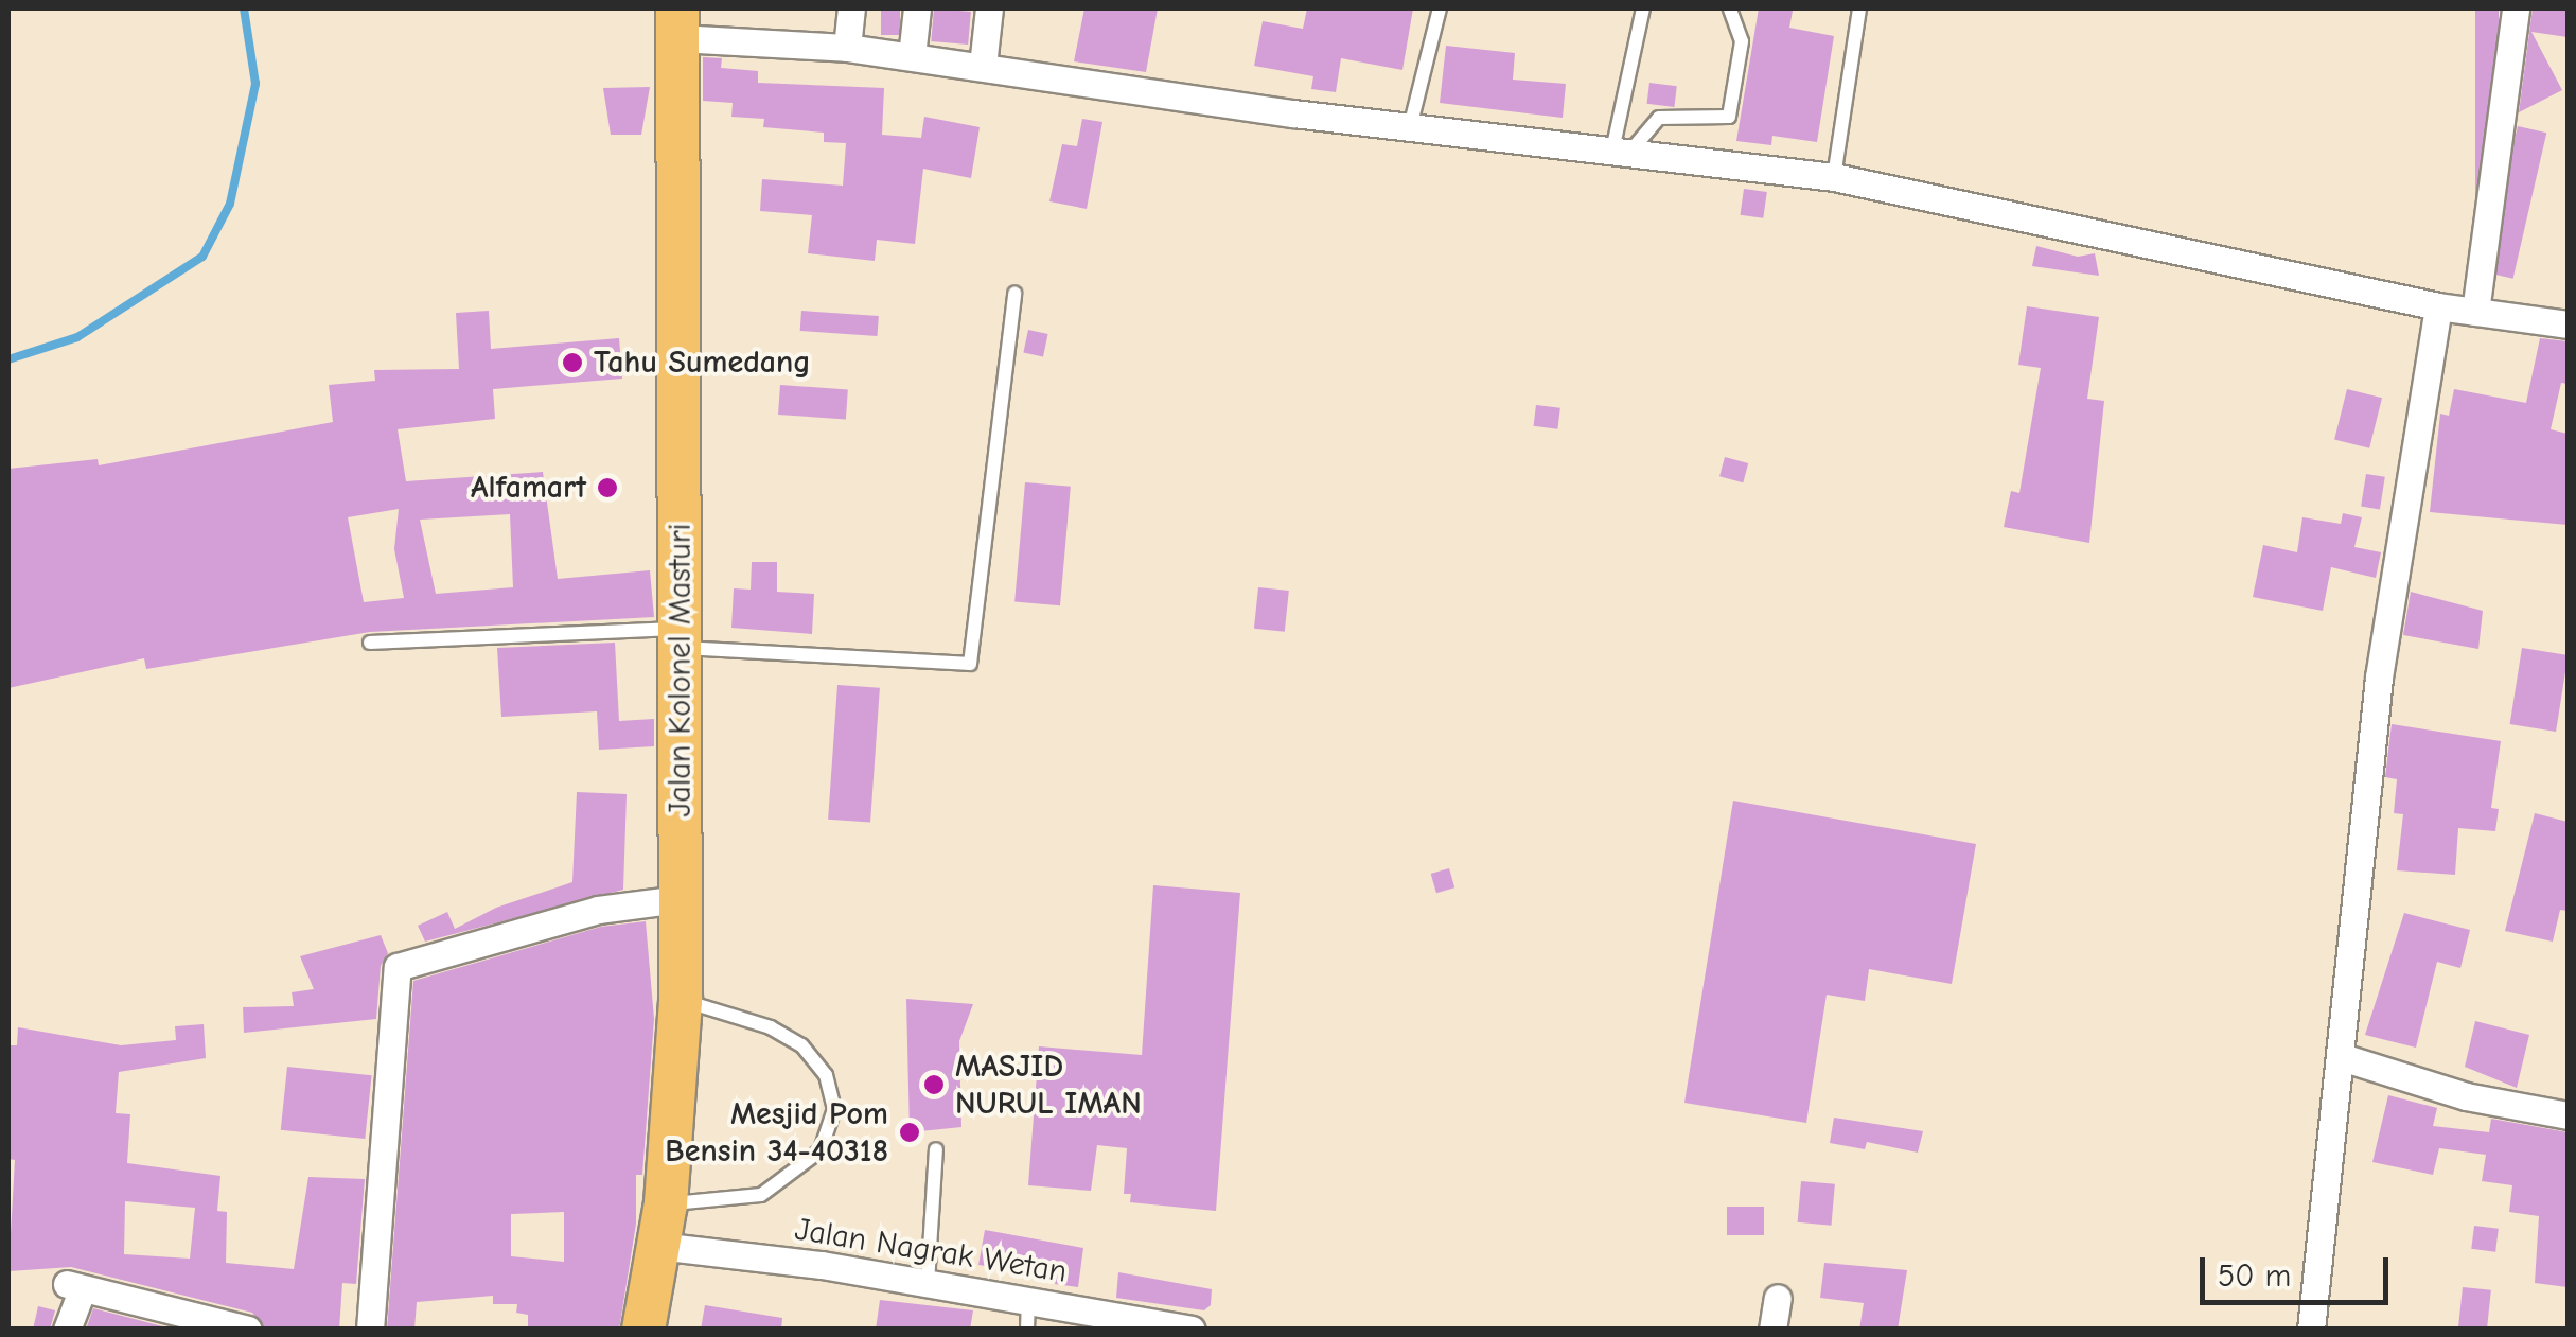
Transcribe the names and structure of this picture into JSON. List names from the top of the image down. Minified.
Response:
{"streets":{"main road":["Jalan Kolonel Masturi"],"street":["Jalan Nagrak Wetan"]},"crossings":[["Jalan Kolonel Masturi","Jalan Nagrak Wetan"]],"places":["Tahu Sumedang","Alfamart","MASJID NURUL IMAN","Mesjid Pom Bensin 34-40318"],"scale_bar":"50 m"}
